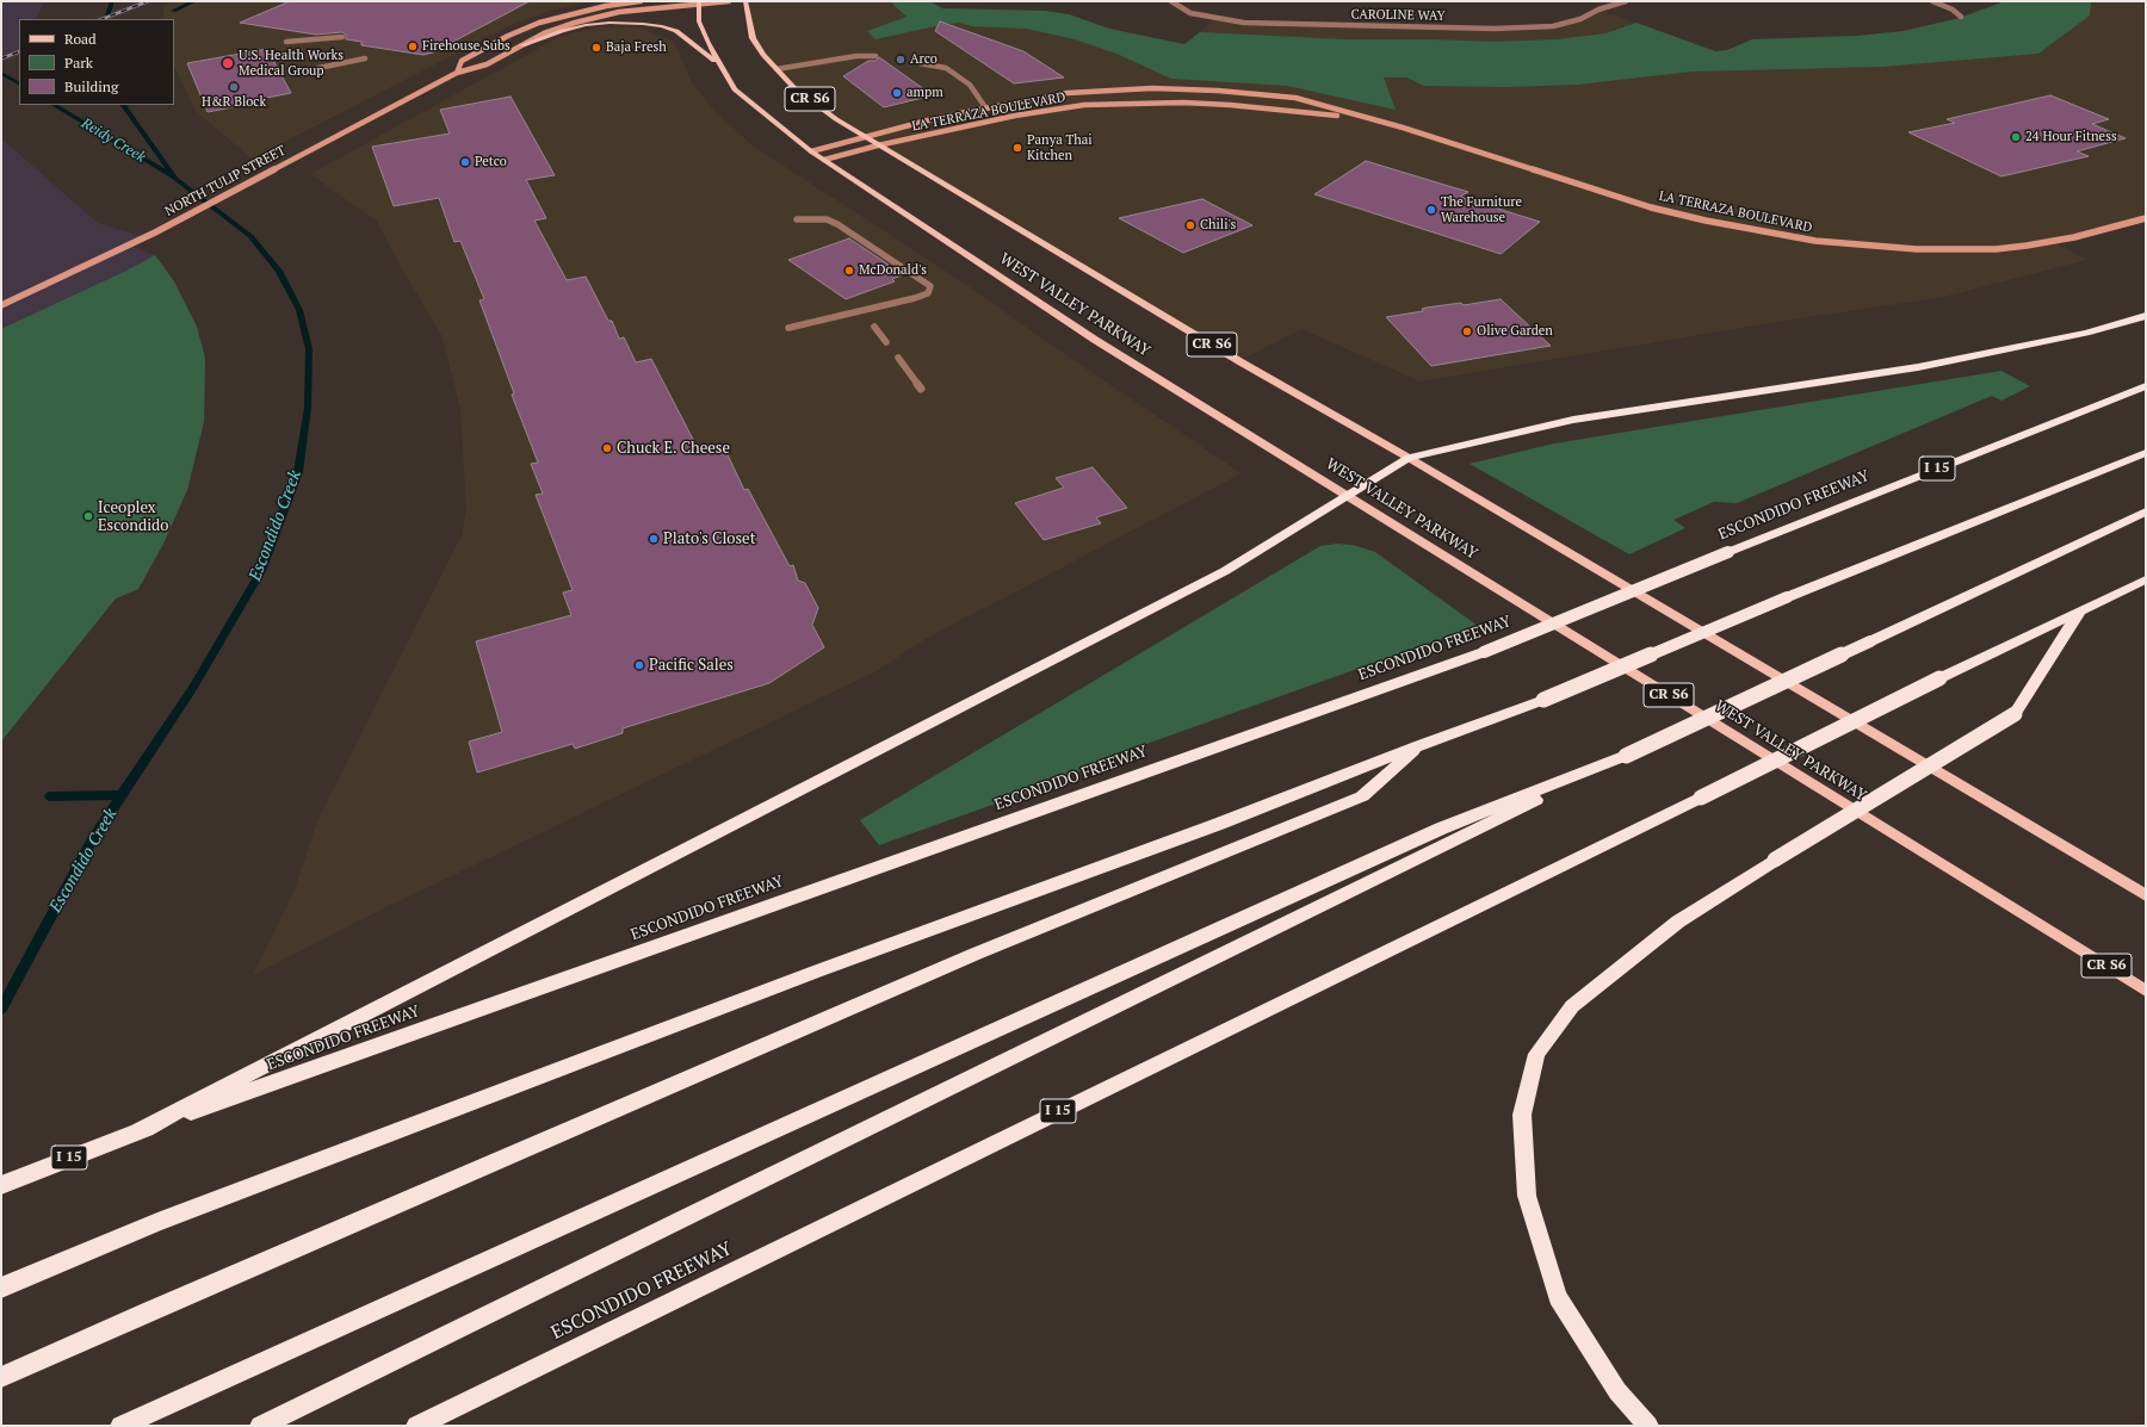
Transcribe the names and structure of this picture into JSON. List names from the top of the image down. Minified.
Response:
{"streets":{"highway":["I 15","ESCONDIDO FREEWAY"],"main road":["CR S6","WEST VALLEY PARKWAY"],"street":["CAROLINE WAY","LA TERRAZA BOULEVARD","NORTH TULIP STREET"]},"crossings":[["CR S6","LA TERRAZA BOULEVARD"],["LA TERRAZA BOULEVARD","WEST VALLEY PARKWAY"],["NORTH TULIP STREET","WEST VALLEY PARKWAY"]],"water":["Reidy Creek","Escondido Creek"],"places":["Firehouse Subs","Baja Fresh","Arco","U.S. Health Works Medical Group","H&R Block","ampm","24 Hour Fitness","Panya Thai Kitchen","Petco","The Furniture Warehouse","Chili's","McDonald's","Olive Garden","Chuck E. Cheese","Iceoplex Escondido","Plato's Closet","Pacific Sales"],"legend":["Road","Park","Building"]}
